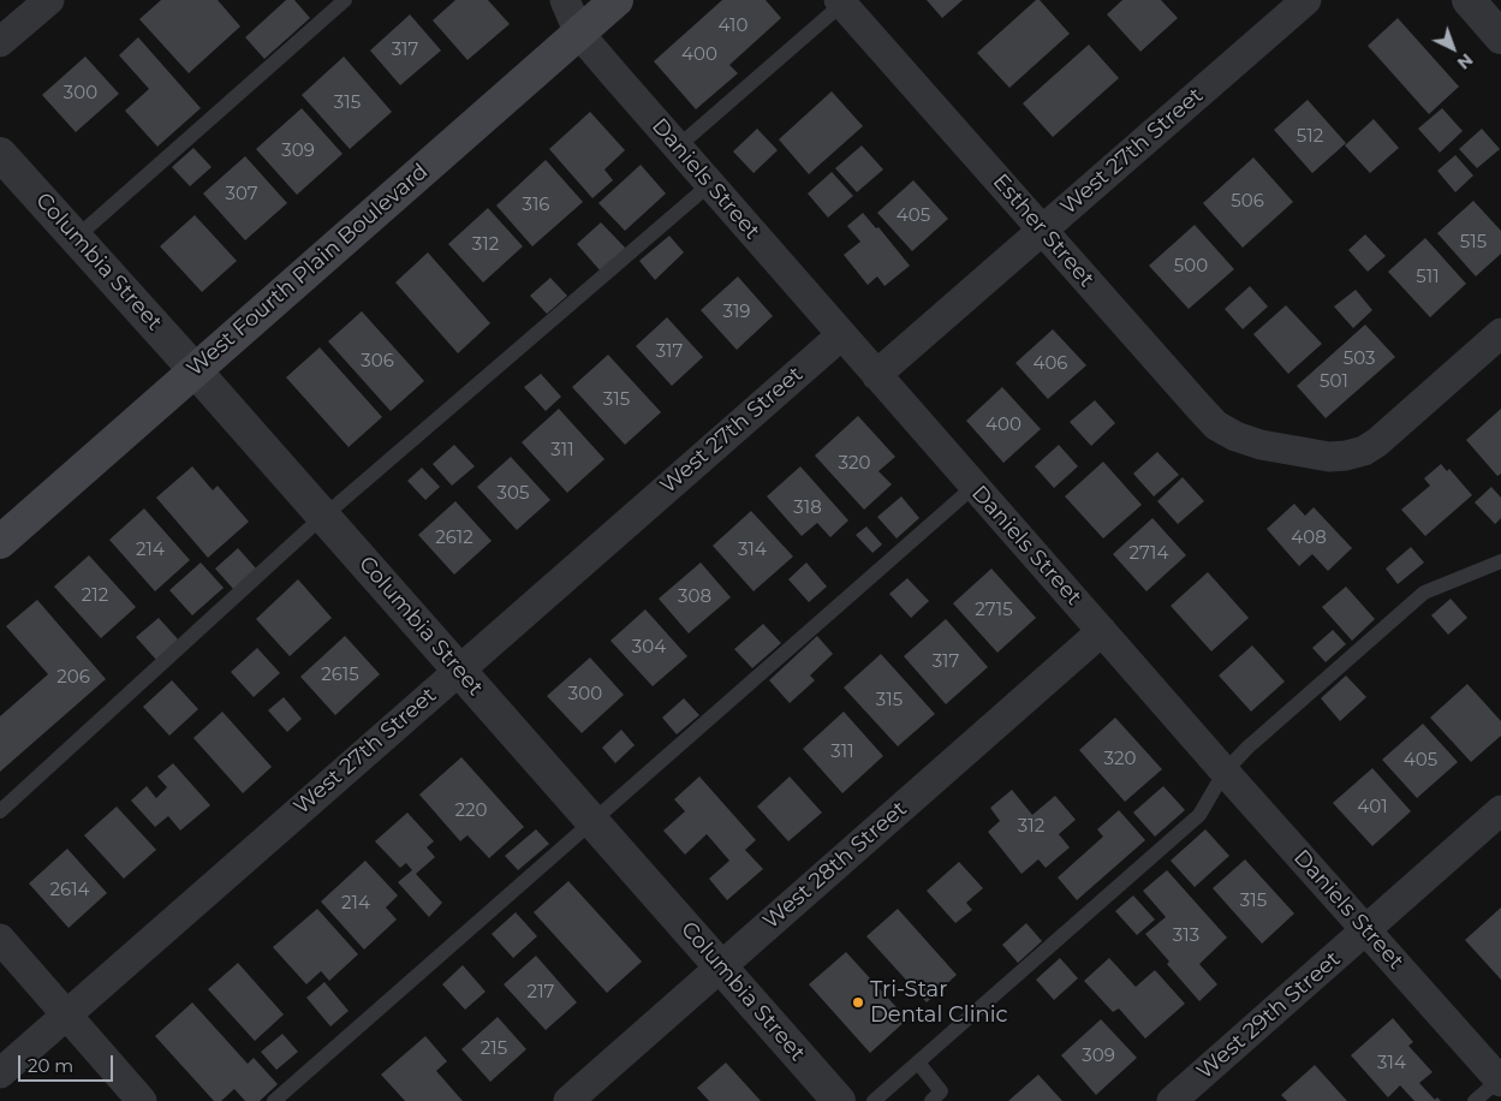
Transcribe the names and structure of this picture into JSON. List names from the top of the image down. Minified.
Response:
{"streets":{"main road":["West Fourth Plain Boulevard"],"street":["West 27th Street","Daniels Street","Esther Street","Columbia Street","West 28th Street","West 29th Street"]},"crossings":[["West 27th Street","Daniels Street"],["West 27th Street","Esther Street"],["West 27th Street","Columbia Street"],["Daniels Street","West Fourth Plain Boulevard"],["Daniels Street","West 28th Street"],["Daniels Street","West 29th Street"],["Columbia Street","West Fourth Plain Boulevard"],["Columbia Street","West 28th Street"]],"places":["Tri-Star Dental Clinic"],"house_numbers":["410","317","400","300","315","512","309","307","506","316","405","515","312","500","511","319","317","503","306","406","501","315","400","311","320","305","318","2612","408","214","314","2714","212","308","2715","304","317","2615","206","300","315","311","320","405","401","220","312","2614","315","214","313","217","215","309","314"],"scale_bar":"20 m","north":"bottom right"}
